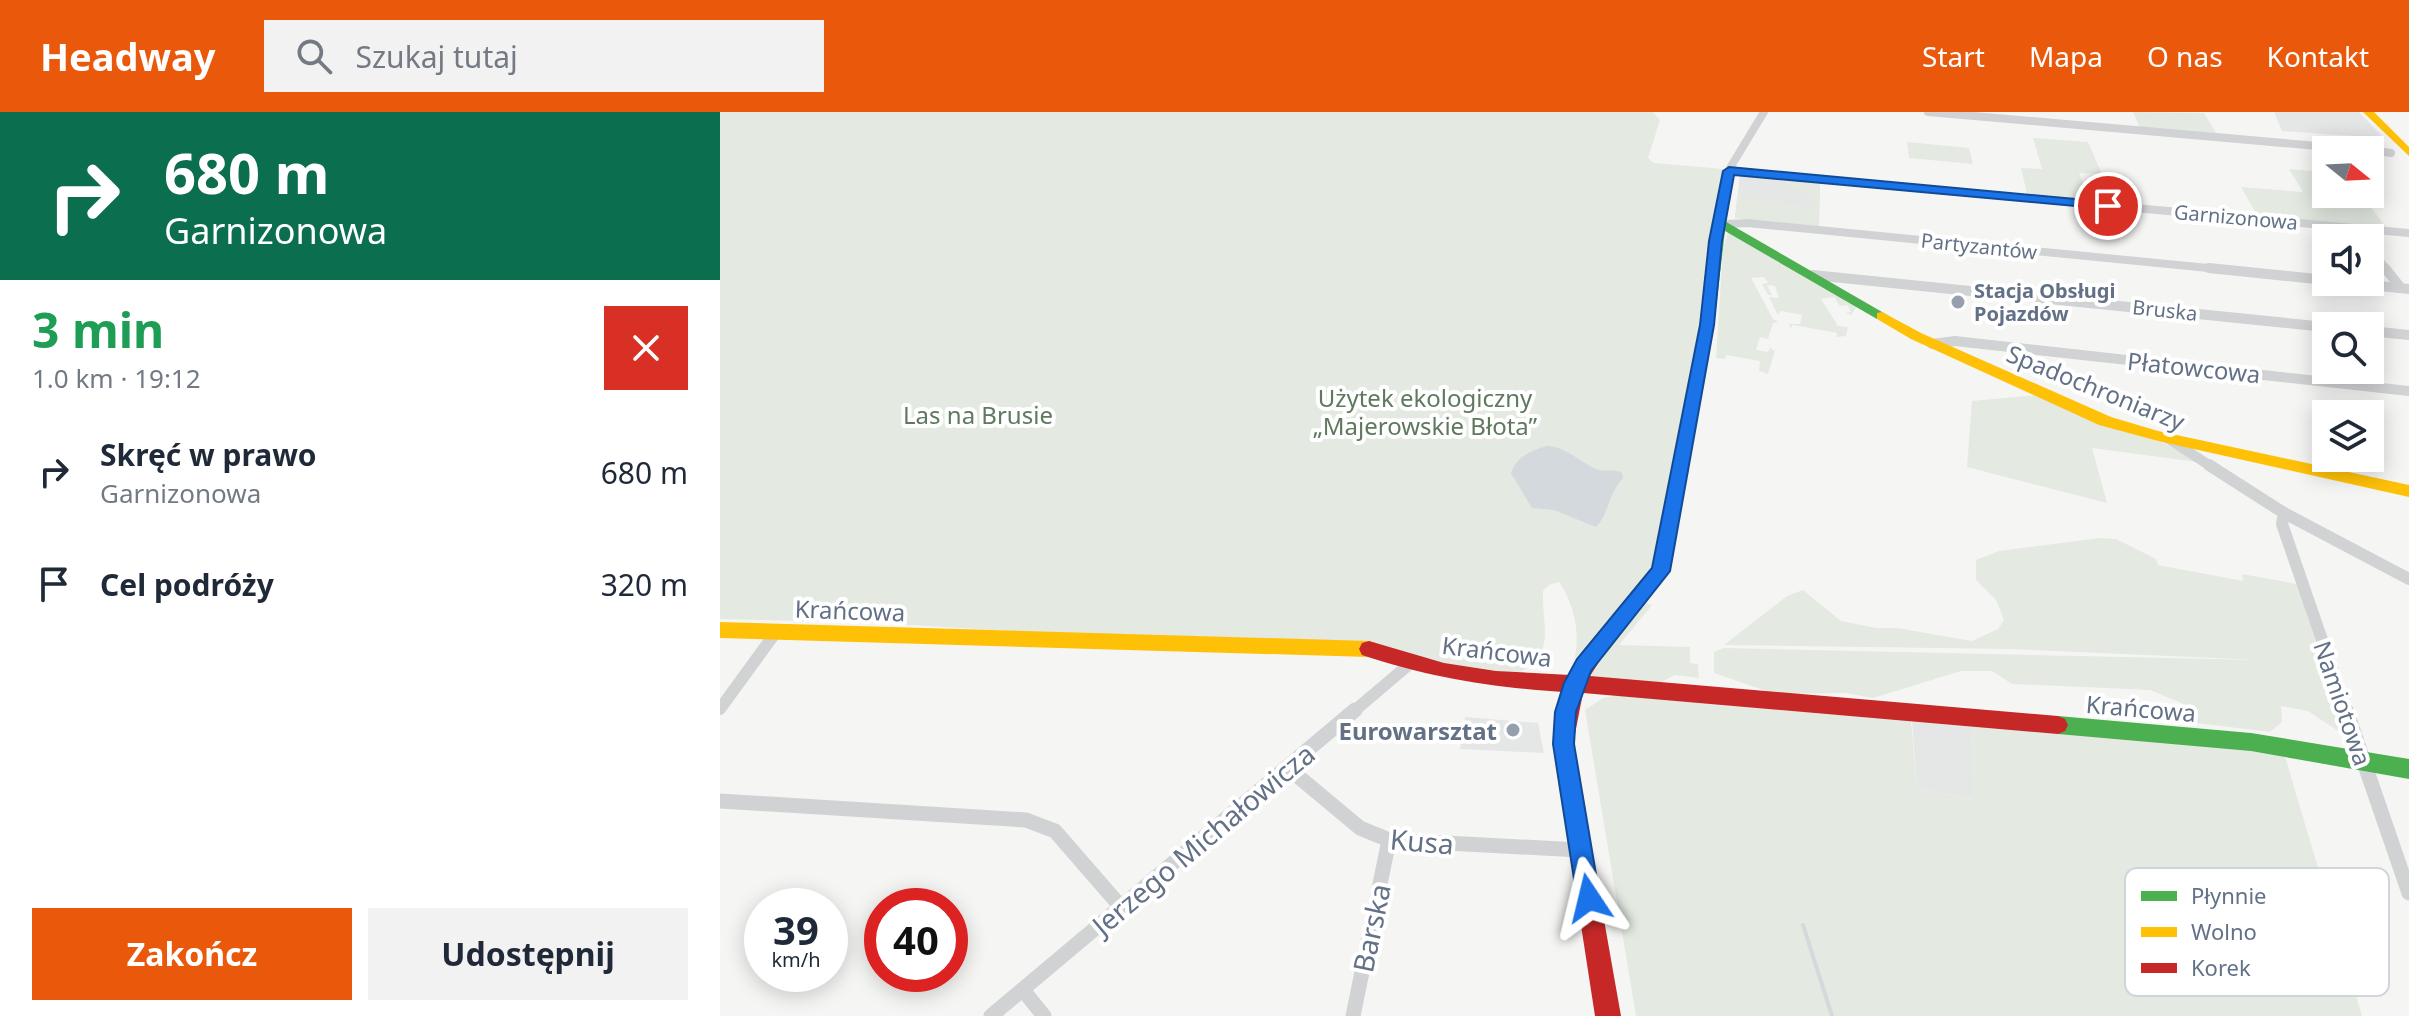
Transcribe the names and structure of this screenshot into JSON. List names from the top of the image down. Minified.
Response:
{"streets":{"street":["Garnizonowa","Partyzantów","Bruska","Płatowcowa","Spadochroniarzy","Krańcowa","Namiotowa","Jerzego Michałowicza","Kusa","Barska"]},"crossings":[["Partyzantów","Spadochroniarzy"],["Bruska","Spadochroniarzy"],["Płatowcowa","Spadochroniarzy"],["Spadochroniarzy","Namiotowa"],["Krańcowa","Namiotowa"],["Krańcowa","Jerzego Michałowicza"],["Jerzego Michałowicza","Kusa"],["Kusa","Barska"]],"parks":["Użytek ekologiczny „Majerowskie Błota”","Las na Brusie"],"places":["Stacja Obsługi Pojazdów","Eurowarsztat"],"legend":["Płynnie","Wolno","Korek"],"north":"right","page":{"header":"Headway","search":"Szukaj tutaj","nav":["Start","Mapa","O nas","Kontakt"],"turn":["680 m","Garnizonowa"],"heading":["3 min","1.0 km · 19:12"],"list":[{"name":"Skręć w prawo","note":"Garnizonowa","value":"680 m"},{"name":"Cel podróży","value":"320 m"}],"speed":"39 km/h","limit":"40","buttons":["Zakończ","Udostępnij"]}}
